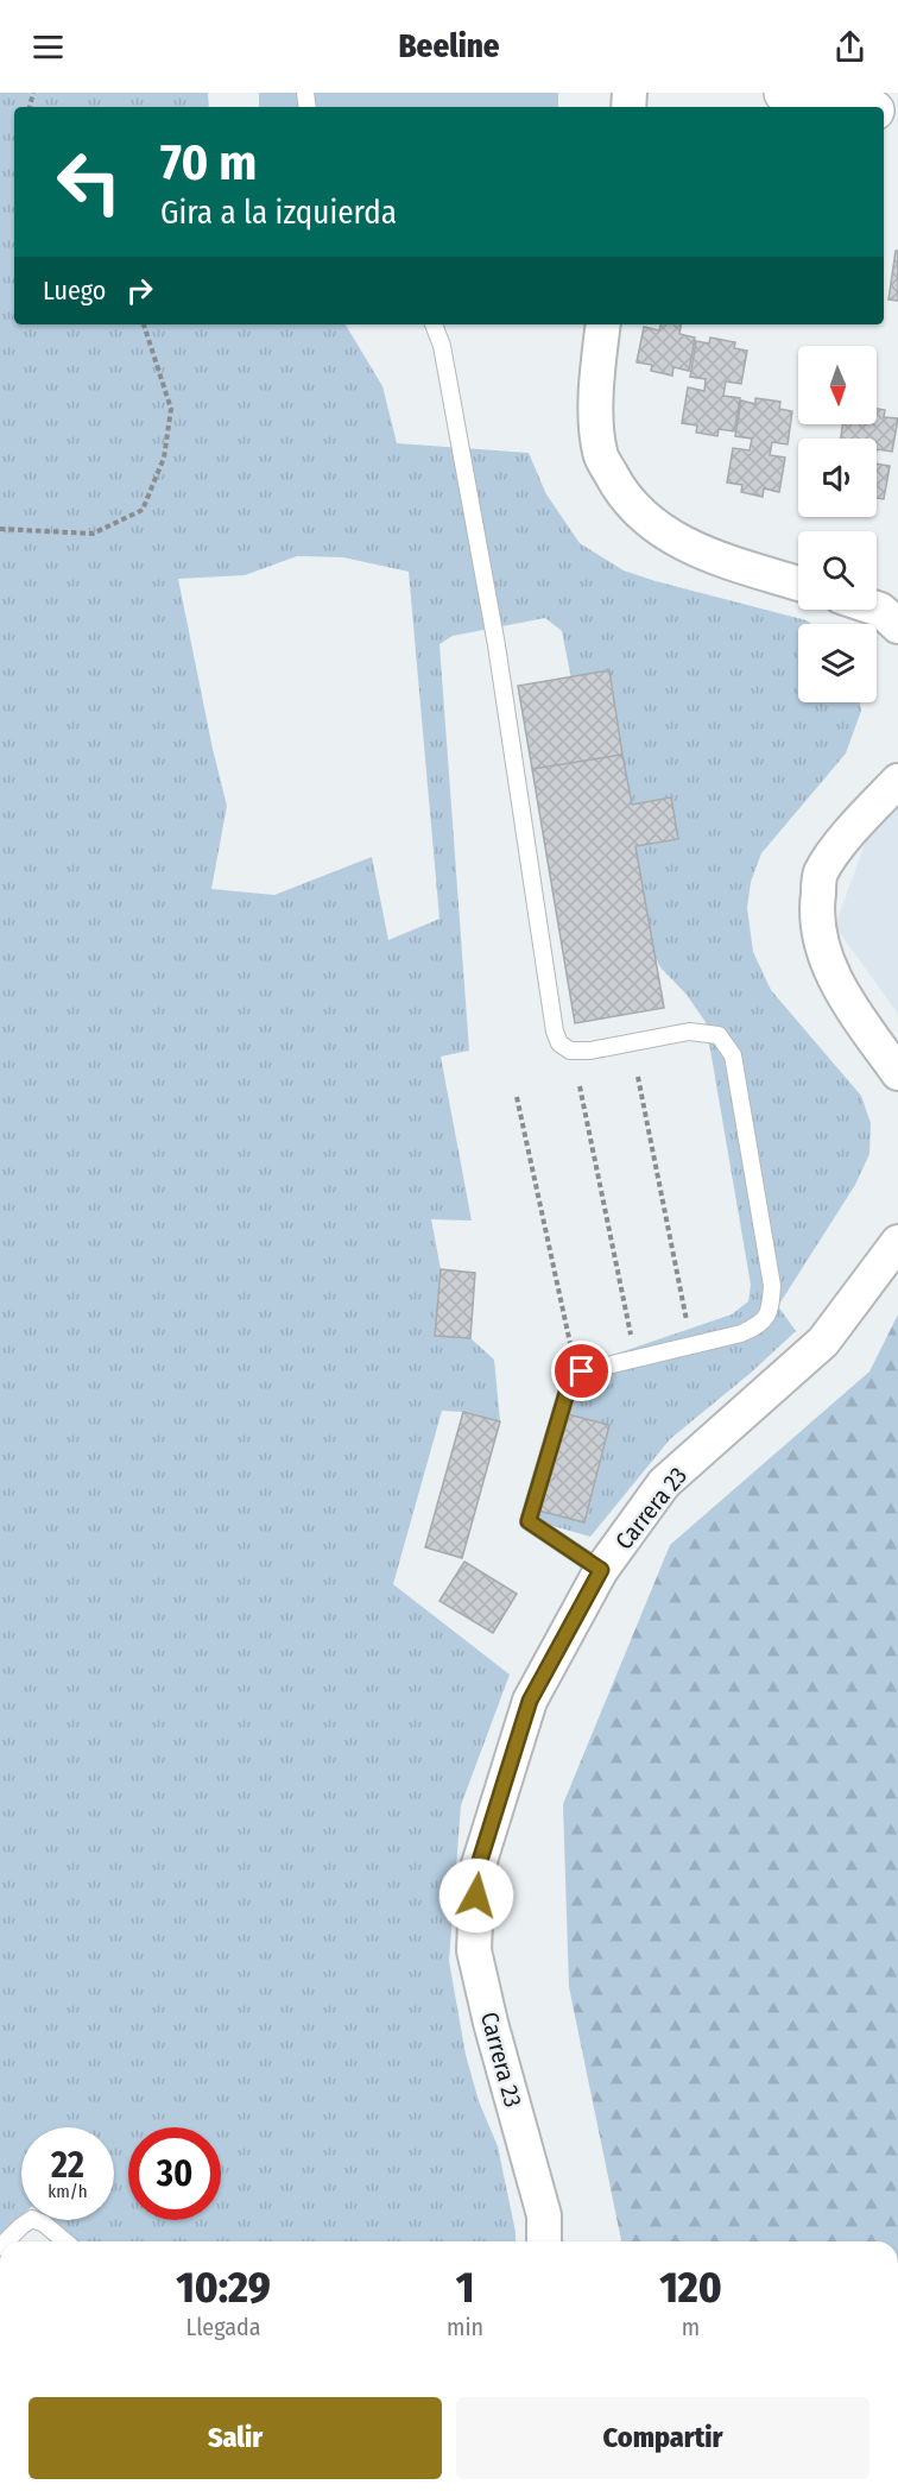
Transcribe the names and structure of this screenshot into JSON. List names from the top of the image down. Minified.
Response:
{"streets":{"street":["Carrera 23"]},"north":"bottom","page":{"header":"Beeline","turn":["70 m","Gira a la izquierda"],"then":"Luego","speed":"22 km/h","limit":"30","eta":["10:29","Llegada","1","min","120","m"],"buttons":["Salir","Compartir"]}}
